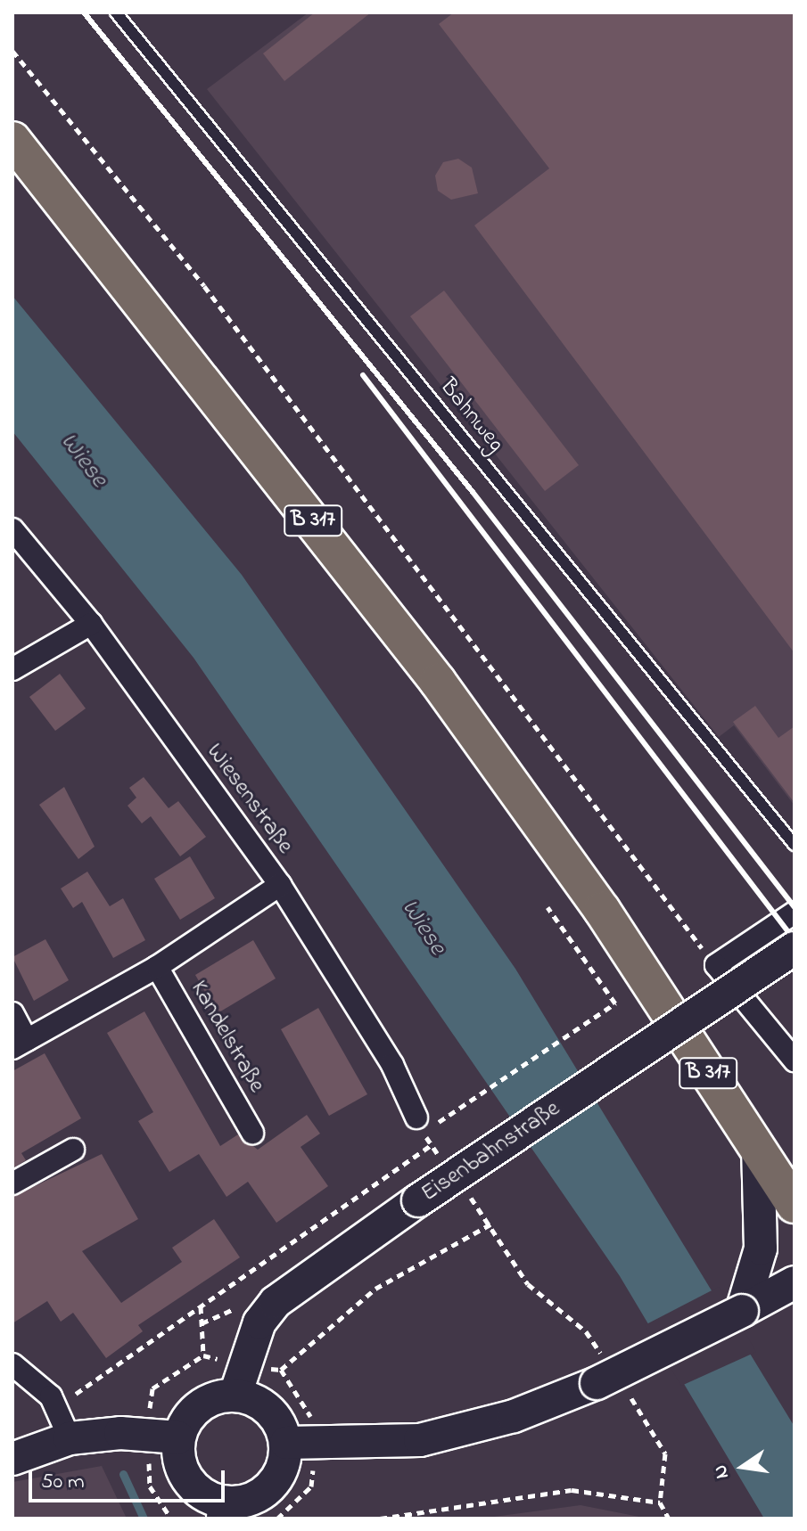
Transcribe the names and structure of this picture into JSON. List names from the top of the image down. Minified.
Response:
{"streets":{"main road":["B 317"],"street":["Wiesenstraße","Kandelstraße","Eisenbahnstraße"],"lane":["Bahnweg"]},"crossings":[["Wiesenstraße","Kandelstraße"]],"water":["Wiese"],"scale_bar":"50 m","north":"left"}
